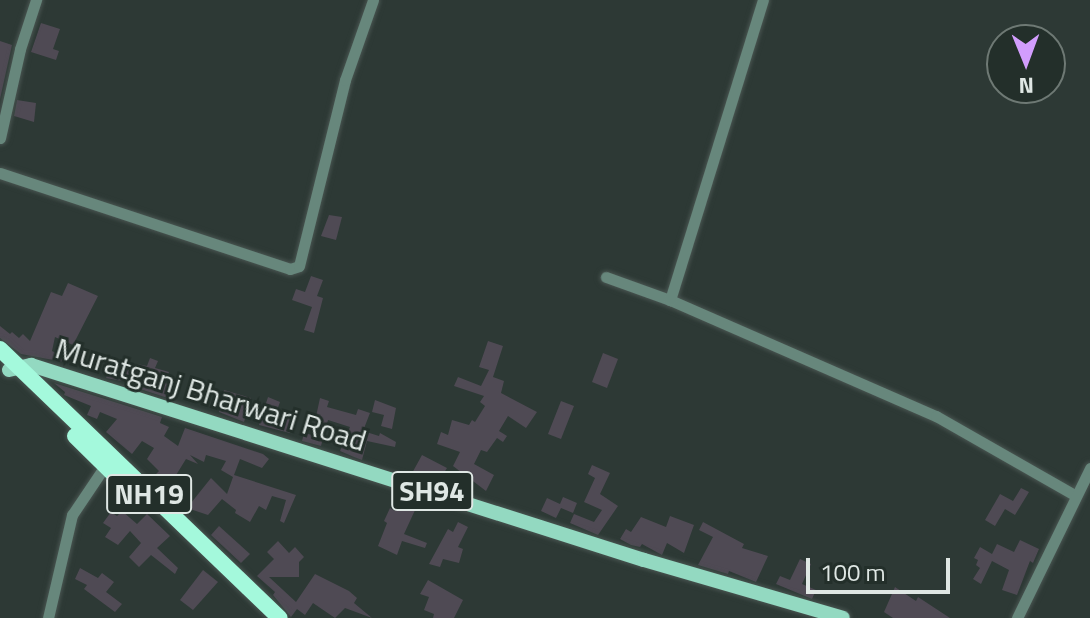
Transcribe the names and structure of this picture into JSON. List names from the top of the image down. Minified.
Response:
{"streets":{"highway":["NH19"],"main road":["Muratganj Bharwari Road","SH94"]},"crossings":[["Muratganj Bharwari Road","NH19"]],"scale_bar":"100 m","north":"bottom"}
